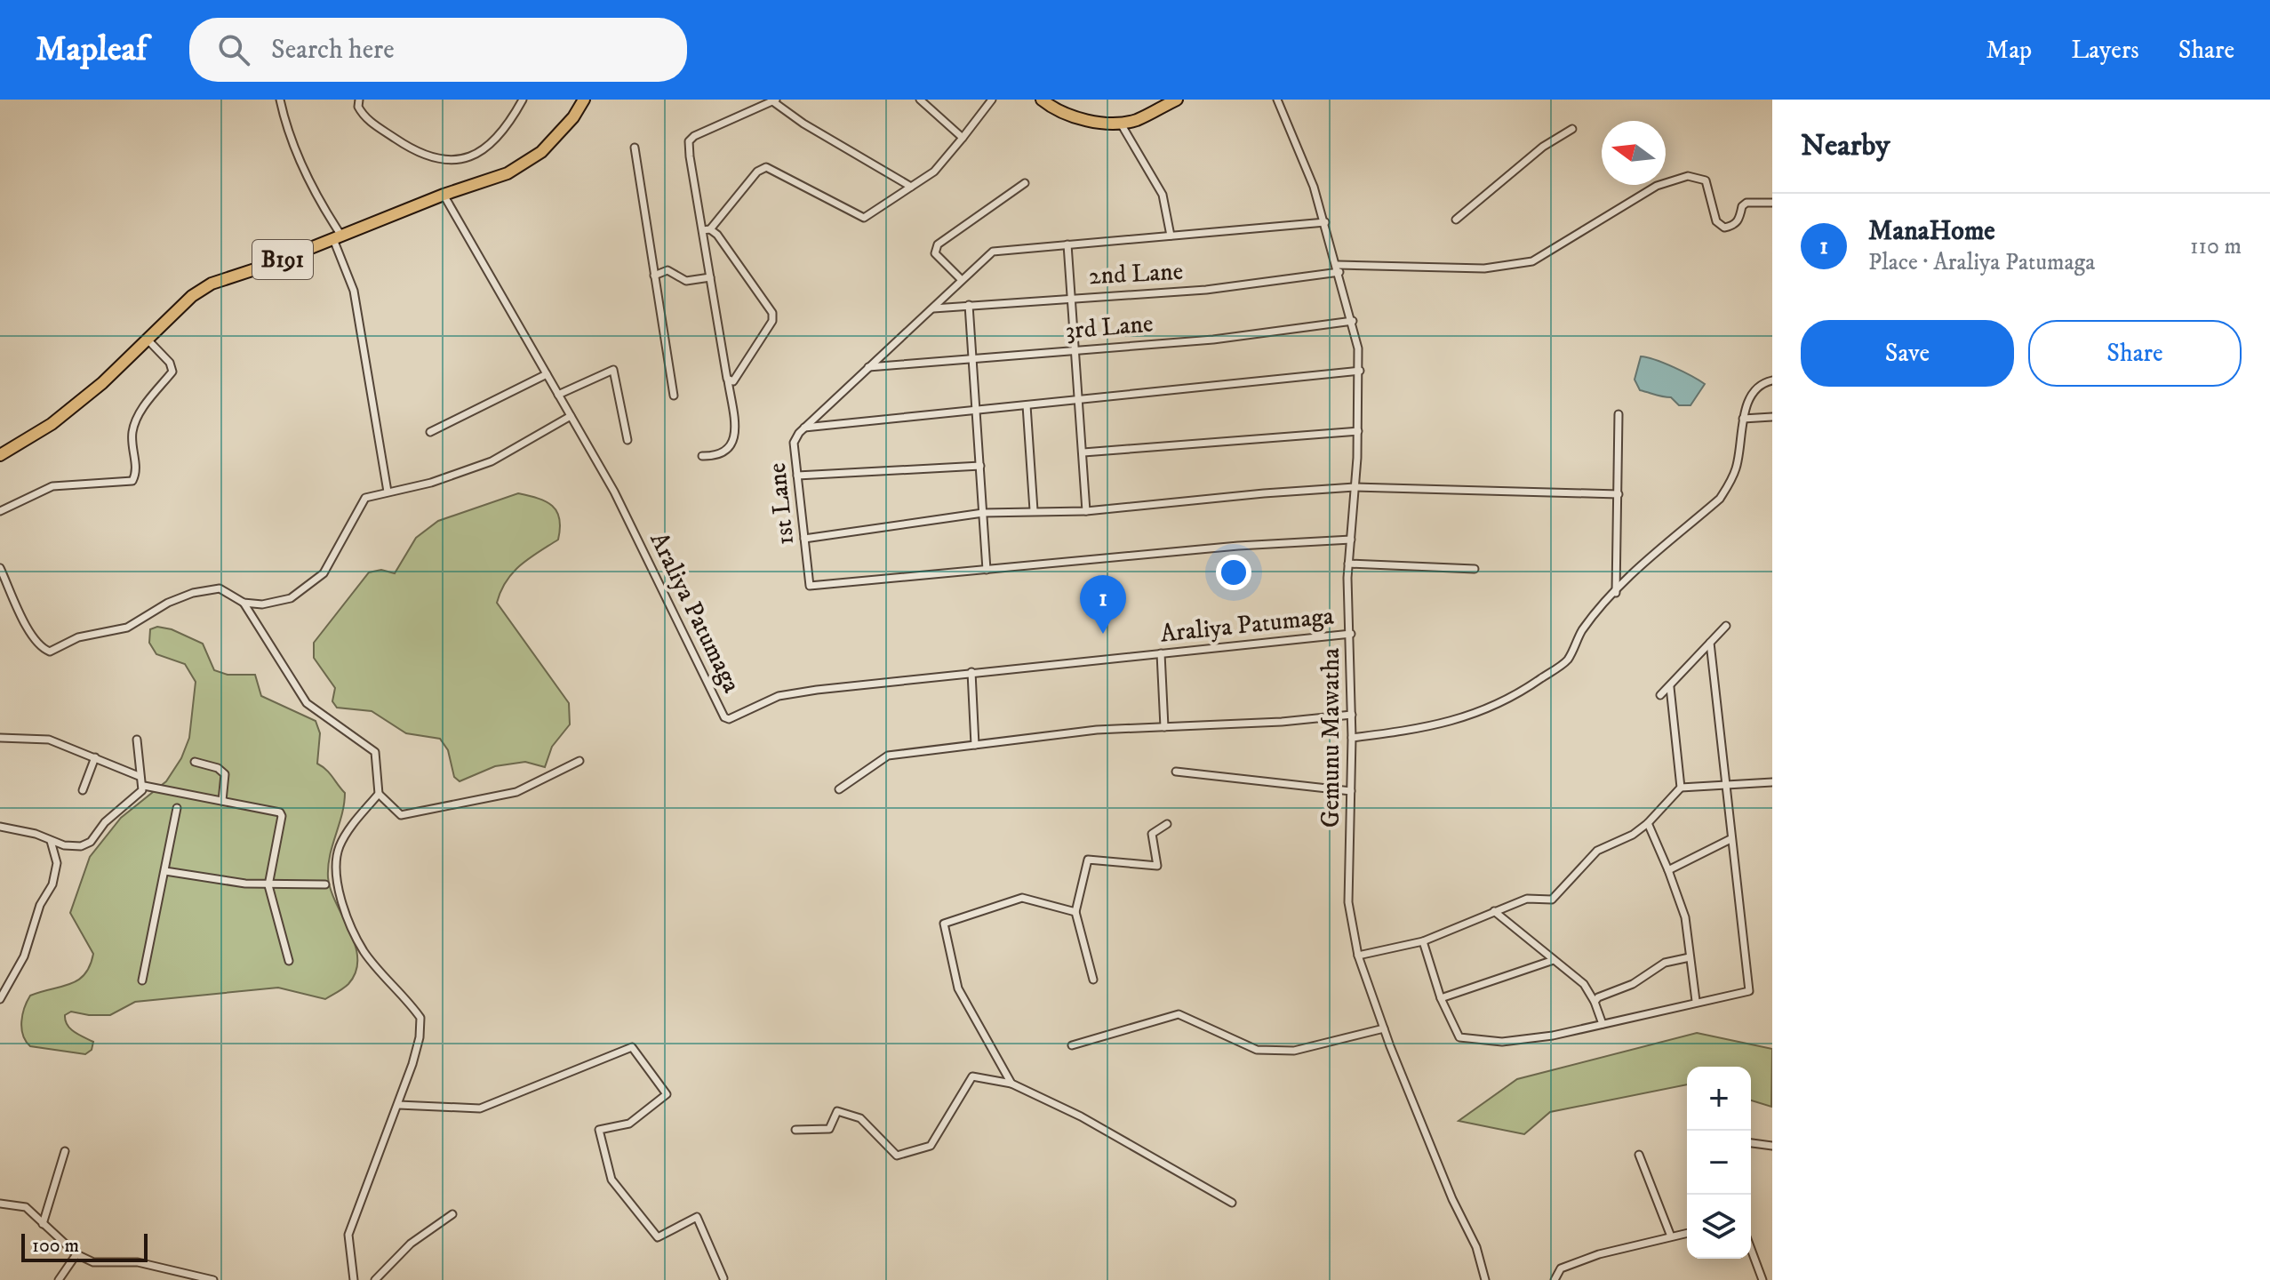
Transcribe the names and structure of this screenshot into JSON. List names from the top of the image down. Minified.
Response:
{"streets":{"main road":["B191"],"street":["2nd Lane","3rd Lane","1st Lane","Araliya Patumaga","Gemunu Mawatha"]},"crossings":[["B191","Araliya Patumaga"],["2nd Lane","1st Lane"],["2nd Lane","Gemunu Mawatha"],["3rd Lane","1st Lane"],["3rd Lane","Gemunu Mawatha"],["1st Lane","Gemunu Mawatha"],["Araliya Patumaga","Gemunu Mawatha"]],"scale_bar":"100 m","north":"left","page":{"header":"Mapleaf","search":"Search here","nav":["Map","Layers","Share"],"heading":"Nearby","list":[{"mark":"1","name":"ManaHome","note":"Place · Araliya Patumaga","value":"110 m"}],"buttons":["Save","Share"],"pins":"1","map_buttons":["+","−"],"scale":"100 m"}}
